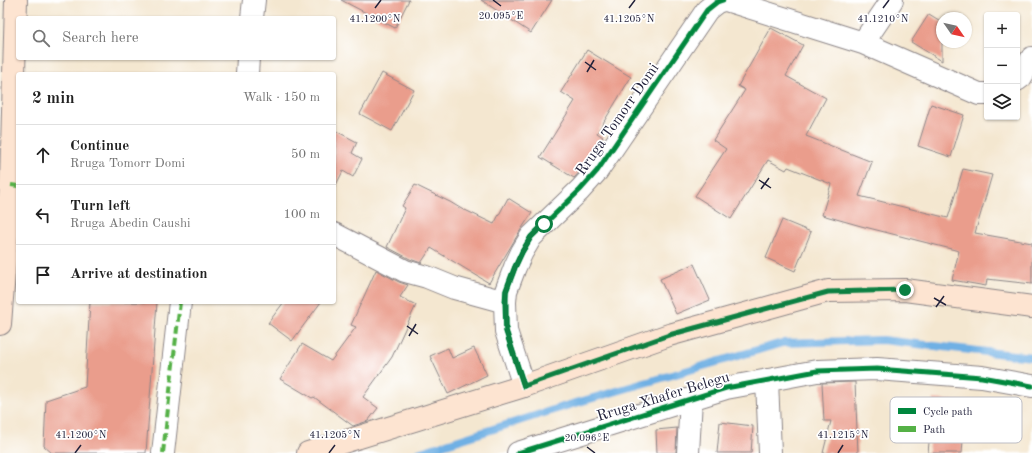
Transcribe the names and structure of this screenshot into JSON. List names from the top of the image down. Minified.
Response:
{"streets":{"street":["Rruga Tomorr Domi","Rruga Xhafer Belegu"]},"legend":["Cycle path","Path"],"north":"bottom right","page":{"map_buttons":["+","−"],"search":"Search here","heading":["2 min","Walk · 150 m"],"list":[["Continue","Rruga Tomorr Domi","50 m"],["Turn left","Rruga Abedin Caushi","100 m"],"Arrive at destination"]},"coordinates":["20.095°E","41.1200°N","41.1205°N","41.1210°N","41.1215°N","20.096°E"]}
